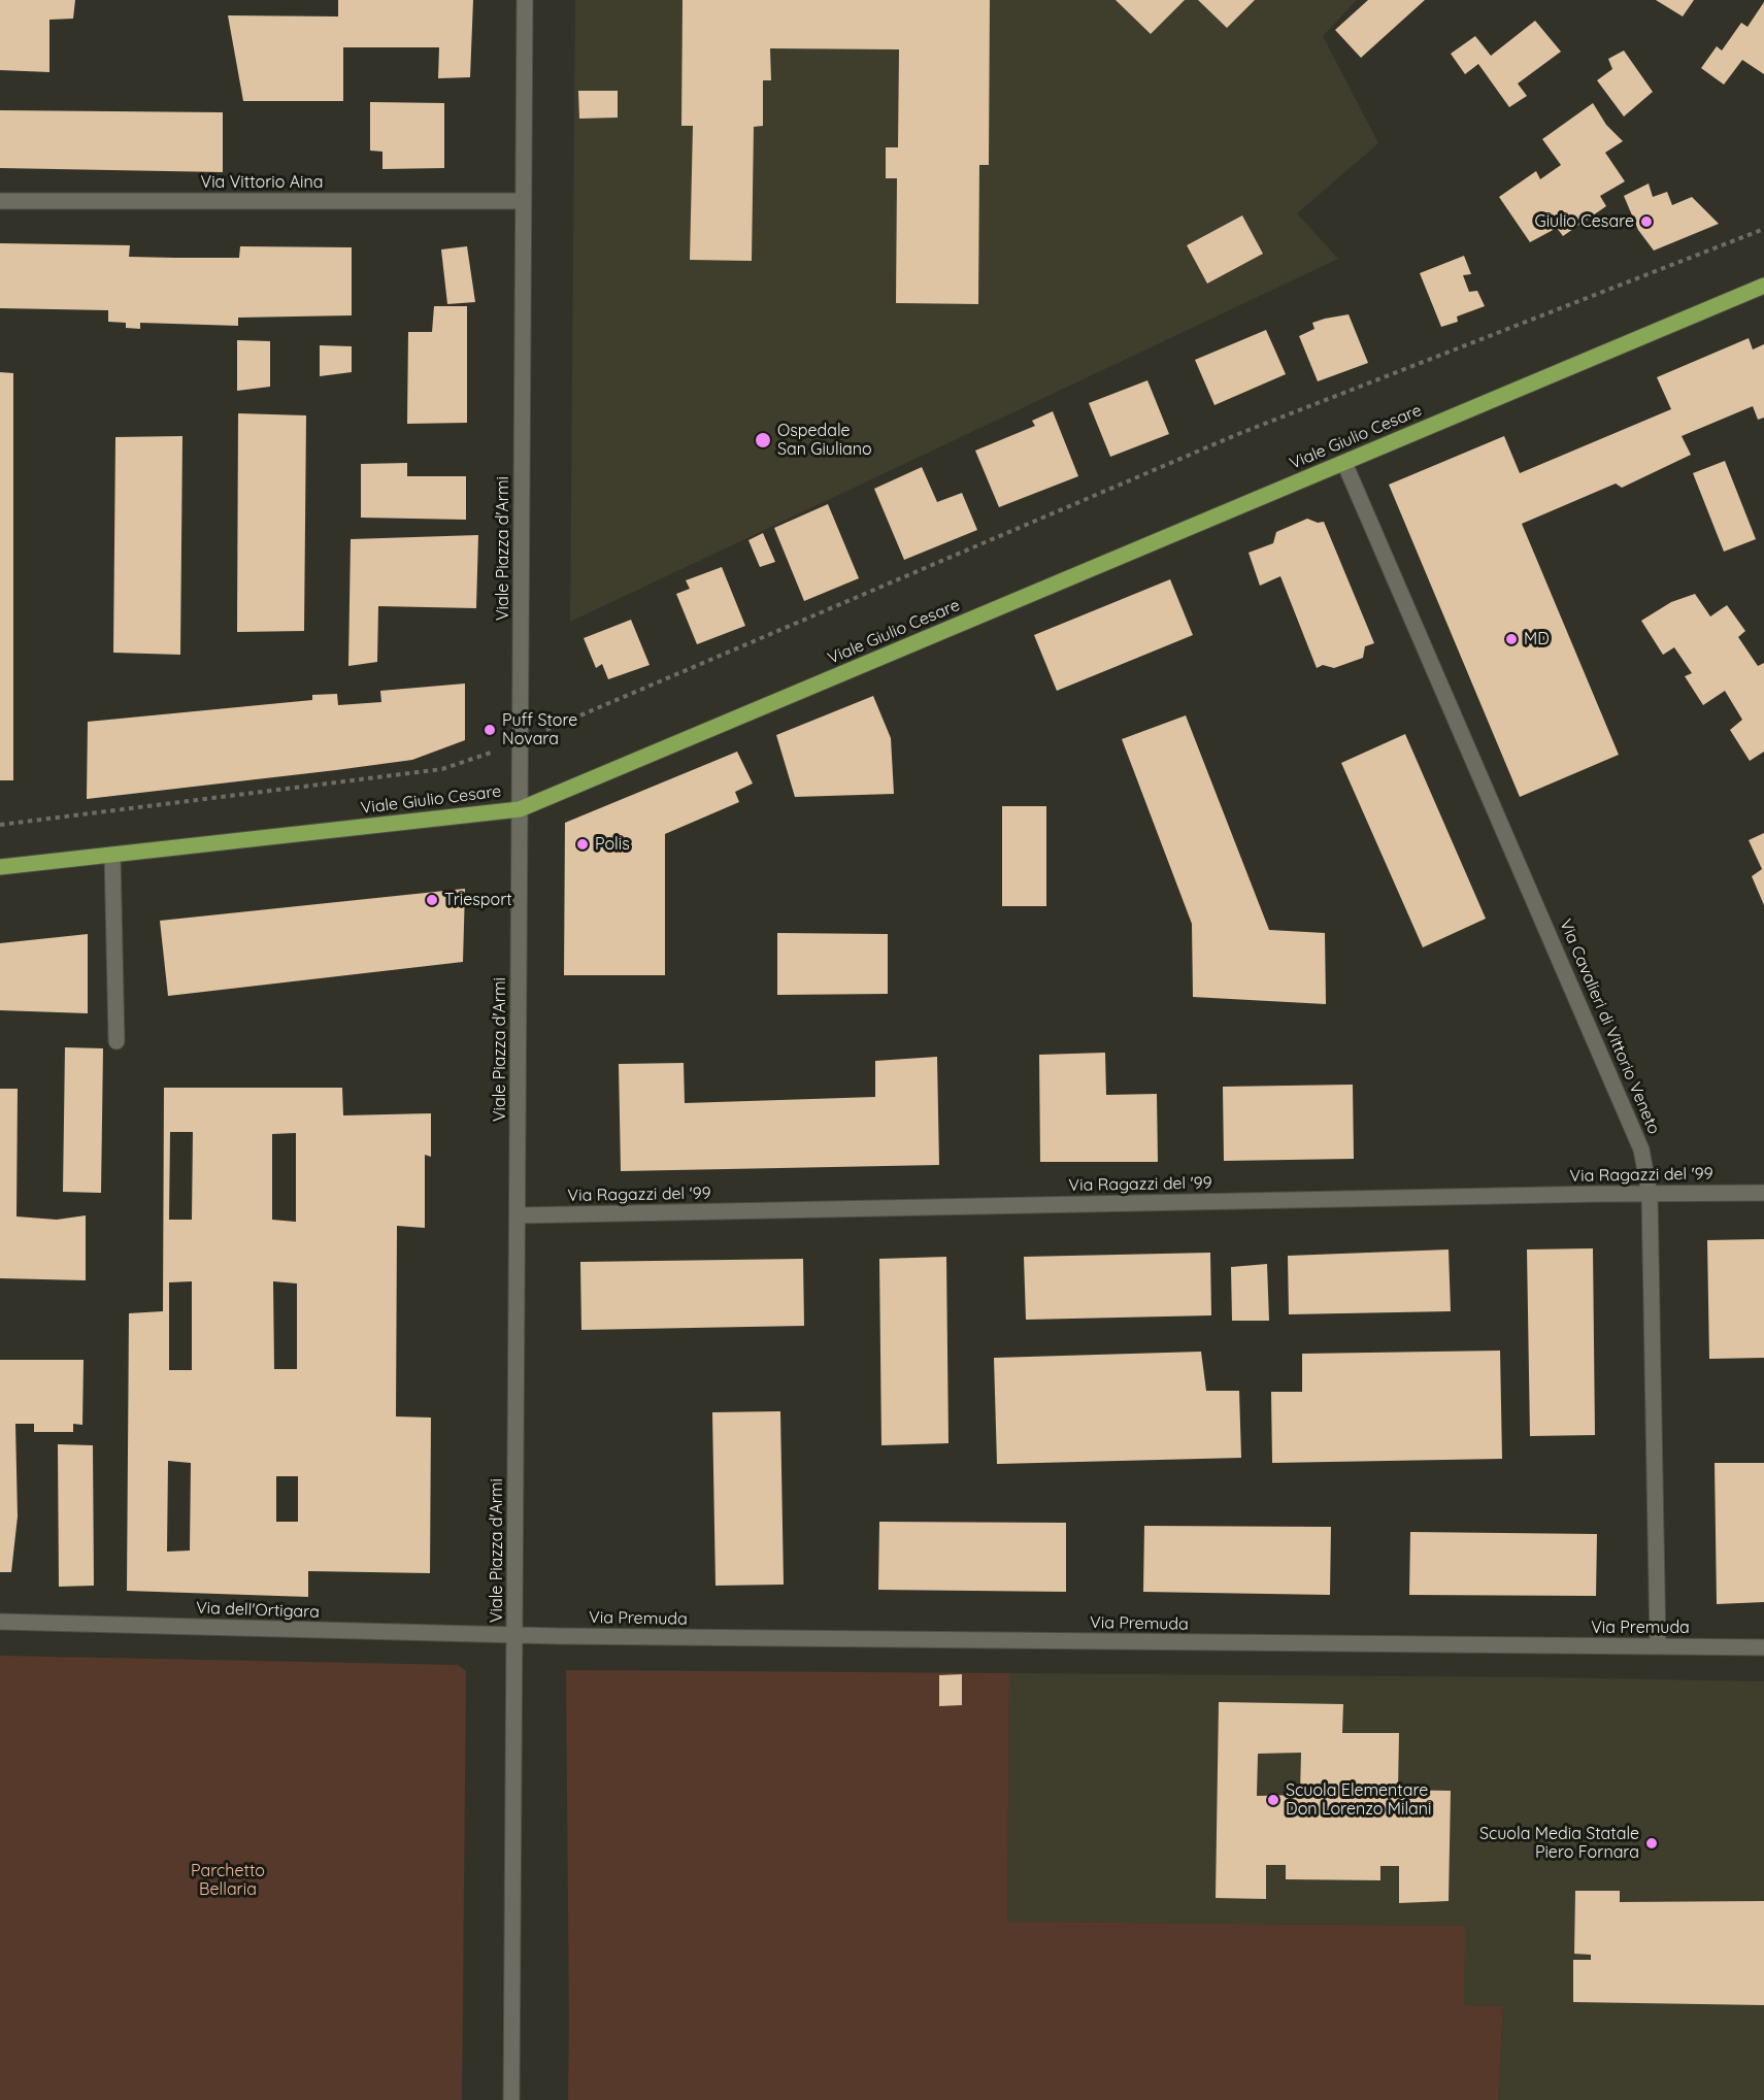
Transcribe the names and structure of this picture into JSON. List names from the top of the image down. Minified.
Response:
{"streets":{"main road":["Viale Giulio Cesare"],"street":["Via Vittorio Aina","Viale Piazza d'Armi","Via Cavalieri di Vittorio Veneto","Via Ragazzi del '99","Via dell'Ortigara","Via Premuda"]},"crossings":[["Via Vittorio Aina","Viale Piazza d'Armi"],["Viale Giulio Cesare","Viale Piazza d'Armi"],["Viale Giulio Cesare","Via Cavalieri di Vittorio Veneto"],["Viale Piazza d'Armi","Via Ragazzi del '99"],["Viale Piazza d'Armi","Via dell'Ortigara"],["Viale Piazza d'Armi","Via Premuda"],["Via Cavalieri di Vittorio Veneto","Via Ragazzi del '99"],["Via Cavalieri di Vittorio Veneto","Via Premuda"],["Via dell'Ortigara","Via Premuda"]],"parks":["Parchetto Bellaria"],"places":["Giulio Cesare","Ospedale San Giuliano","MD","Puff Store Novara","Polis","Triesport","Scuola Elementare Don Lorenzo Milani","Scuola Media Statale Piero Fornara"]}
